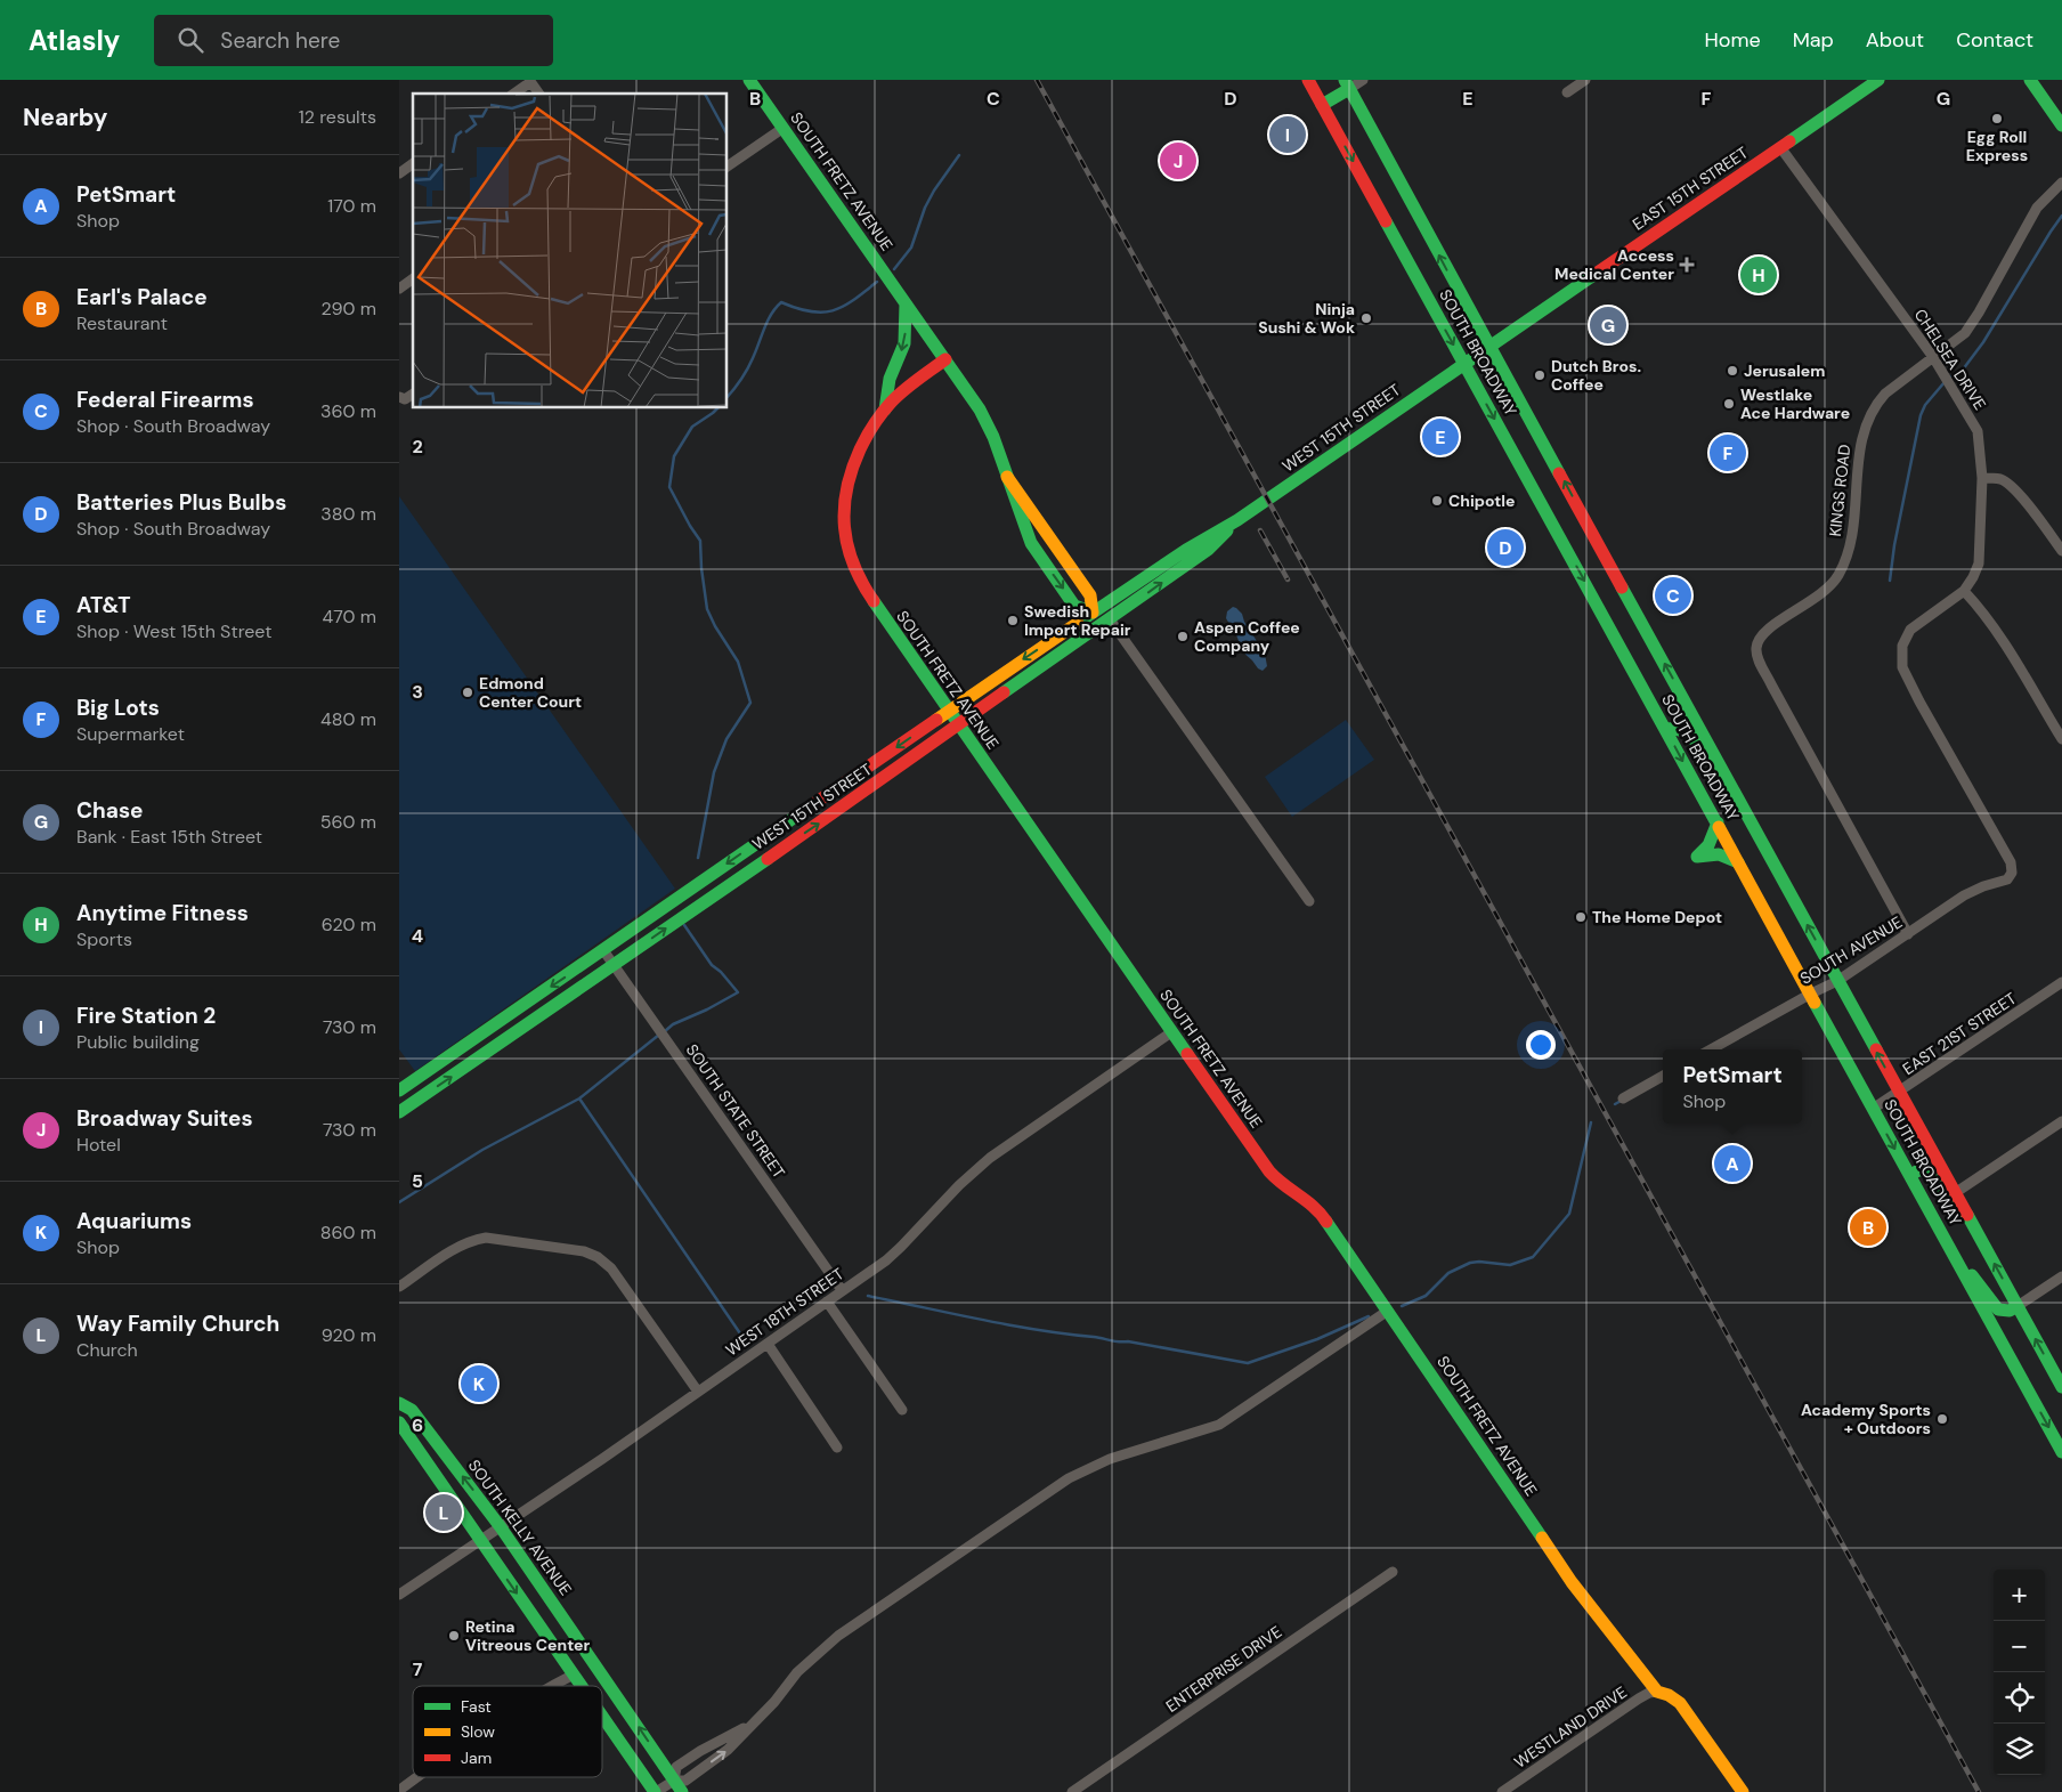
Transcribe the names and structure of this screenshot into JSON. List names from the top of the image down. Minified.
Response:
{"streets":{"main road":["SOUTH FRETZ AVENUE","EAST 15TH STREET","SOUTH BROADWAY","WEST 15TH STREET","SOUTH KELLY AVENUE"],"street":["CHELSEA DRIVE","KINGS ROAD","SOUTH AVENUE","EAST 21ST STREET","SOUTH STATE STREET","WEST 18TH STREET","ENTERPRISE DRIVE","WESTLAND DRIVE"]},"crossings":[["SOUTH FRETZ AVENUE","WEST 15TH STREET"],["SOUTH FRETZ AVENUE","WEST 18TH STREET"],["SOUTH FRETZ AVENUE","WESTLAND DRIVE"],["EAST 15TH STREET","SOUTH BROADWAY"],["EAST 15TH STREET","CHELSEA DRIVE"],["EAST 15TH STREET","WEST 15TH STREET"],["SOUTH BROADWAY","WEST 15TH STREET"],["SOUTH BROADWAY","SOUTH AVENUE"],["SOUTH BROADWAY","EAST 21ST STREET"],["CHELSEA DRIVE","KINGS ROAD"],["CHELSEA DRIVE","SOUTH AVENUE"],["WEST 15TH STREET","SOUTH STATE STREET"],["KINGS ROAD","SOUTH AVENUE"],["SOUTH STATE STREET","WEST 18TH STREET"],["WEST 18TH STREET","SOUTH KELLY AVENUE"]],"places":{"other":["Egg Roll Express","Ninja Sushi & Wok","Jerusalem","Dutch Bros. Coffee","Westlake Ace Hardware","Chipotle","Swedish Import Repair","Aspen Coffee Company","Edmond Center Court","The Home Depot","Academy Sports + Outdoors","Retina Vitreous Center"],"health":["Access Medical Center"]},"legend":["Fast","Slow","Jam"],"page":{"header":"Atlasly","search":"Search here","nav":["Home","Map","About","Contact"],"heading":["Nearby","12 results"],"pins":["I","J","H","G","E","F","D","C","A","B","K","L"],"list":[{"mark":"A","name":"PetSmart","note":"Shop","value":"170 m"},{"mark":"B","name":"Earl's Palace","note":"Restaurant","value":"290 m"},{"mark":"C","name":"Federal Firearms","note":"Shop · South Broadway","value":"360 m"},{"mark":"D","name":"Batteries Plus Bulbs","note":"Shop · South Broadway","value":"380 m"},{"mark":"E","name":"AT&T","note":"Shop · West 15th Street","value":"470 m"},{"mark":"F","name":"Big Lots","note":"Supermarket","value":"480 m"},{"mark":"G","name":"Chase","note":"Bank · East 15th Street","value":"560 m"},{"mark":"H","name":"Anytime Fitness","note":"Sports","value":"620 m"},{"mark":"I","name":"Fire Station 2","note":"Public building","value":"730 m"},{"mark":"J","name":"Broadway Suites","note":"Hotel","value":"730 m"},{"mark":"K","name":"Aquariums","note":"Shop","value":"860 m"},{"mark":"L","name":"Way Family Church","note":"Church","value":"920 m"}],"popup":["PetSmart","Shop"],"map_buttons":["+","−"]},"grid":{"columns":["B","C","D","E","F","G"],"rows":["2","3","4","5","6","7"]}}
